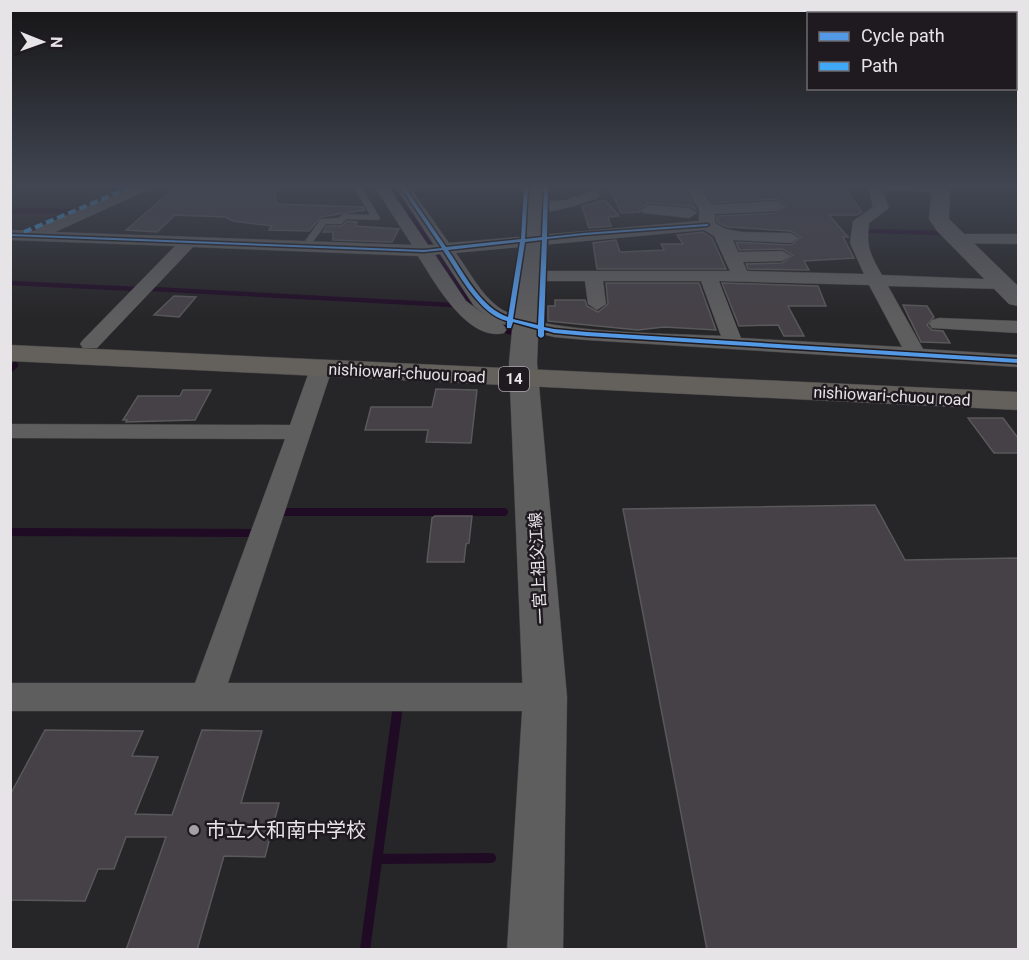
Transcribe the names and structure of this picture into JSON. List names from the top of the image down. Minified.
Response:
{"streets":{"main road":["nishiowari-chuou road","14","一宮上祖父江線"]},"crossings":[["nishiowari-chuou road","一宮上祖父江線"]],"places":["市立大和南中学校"],"legend":["Cycle path","Path"],"north":"right"}
